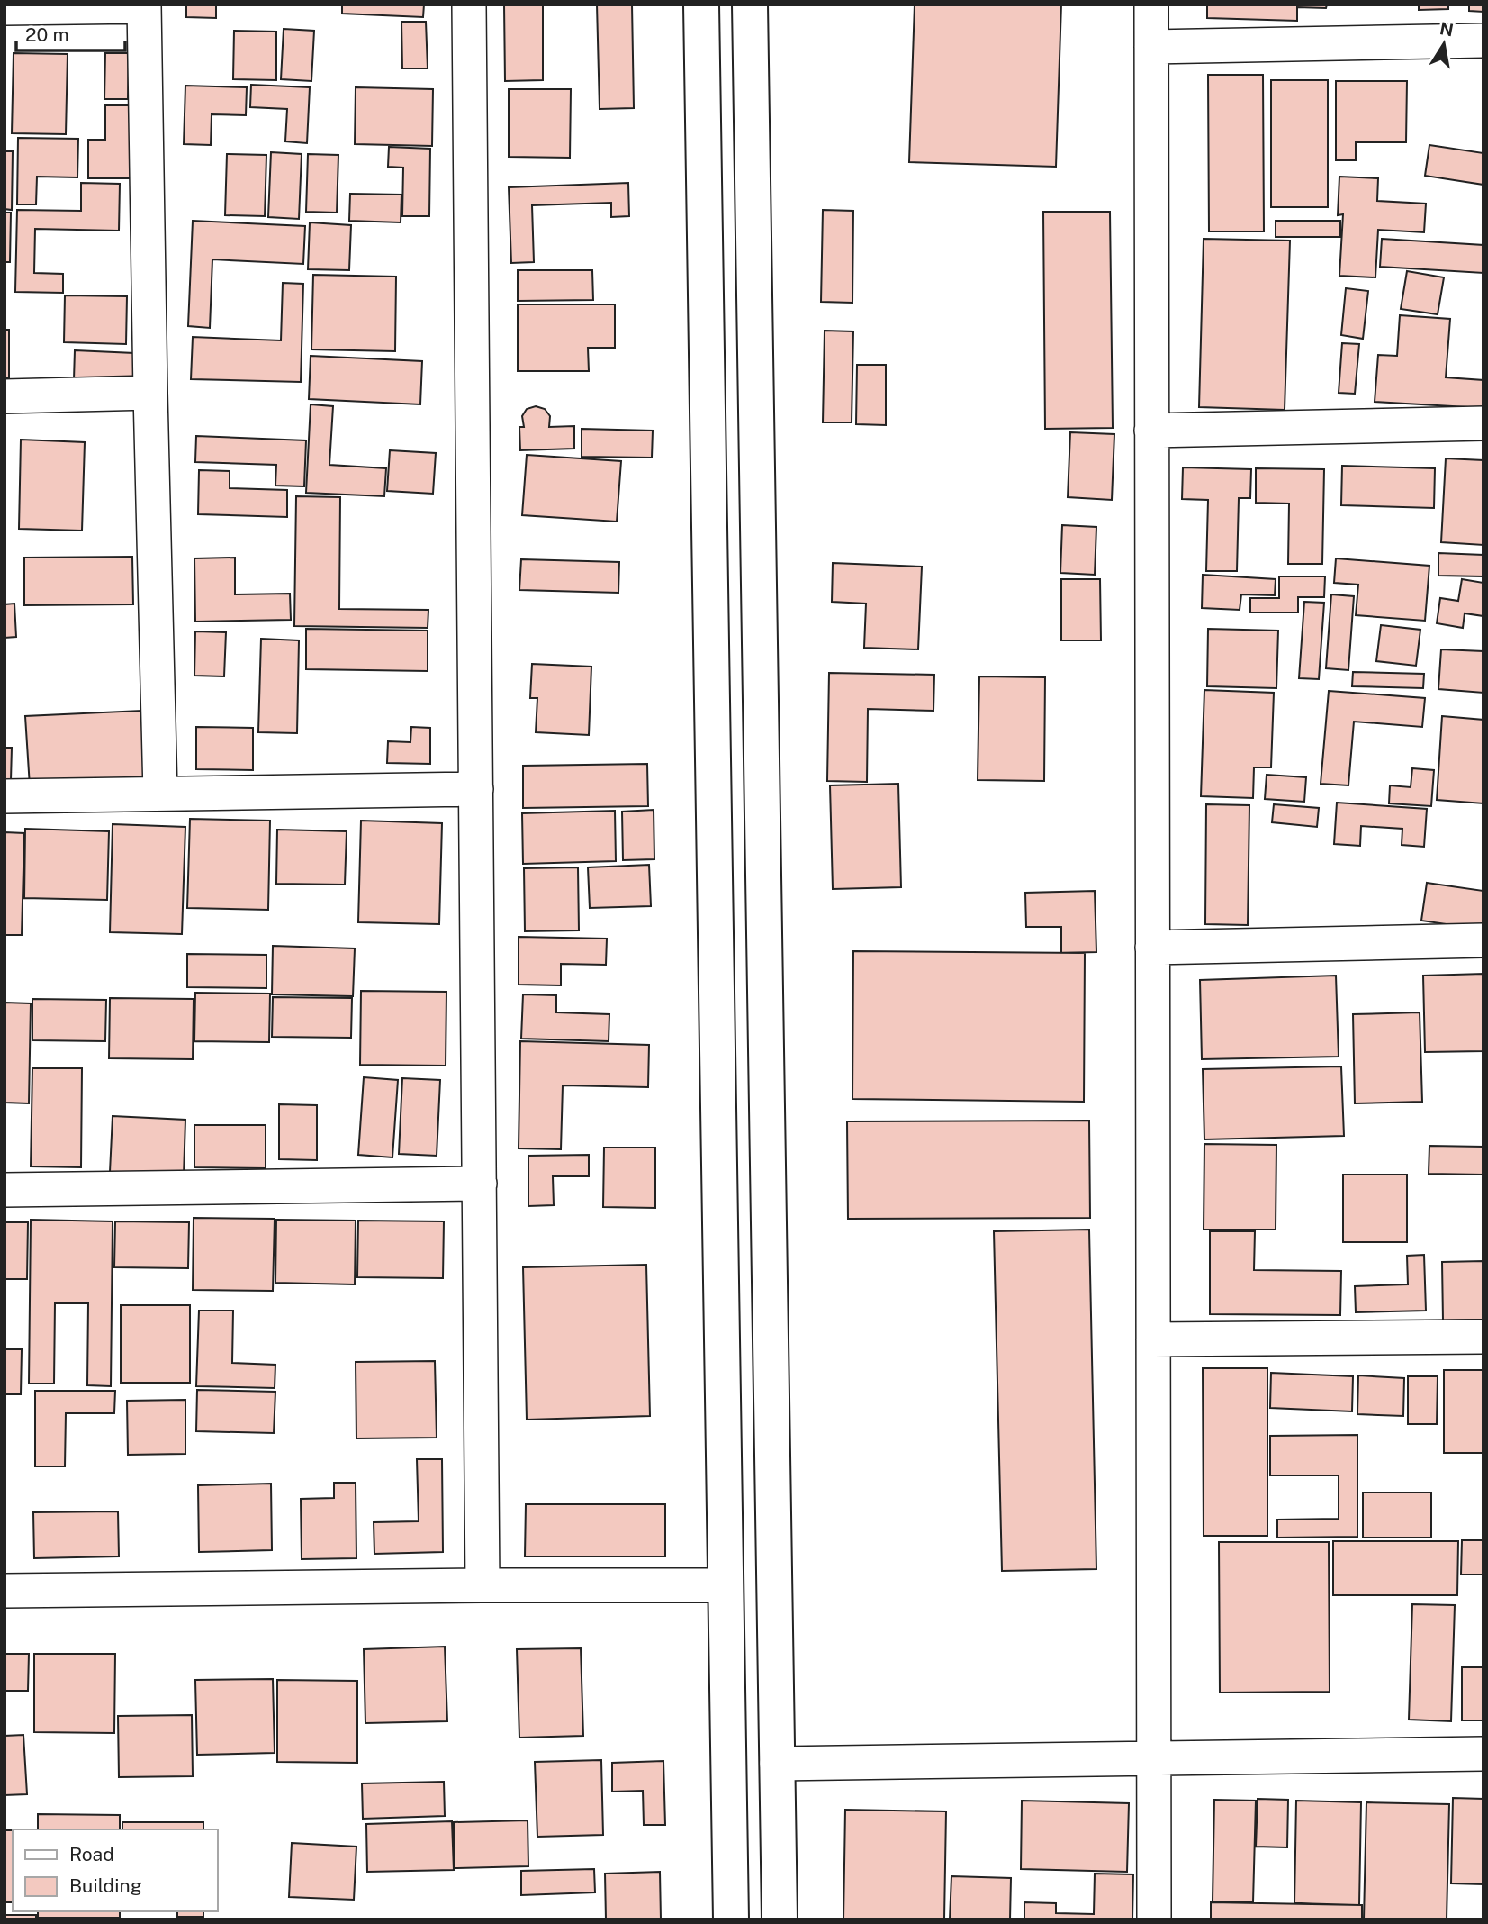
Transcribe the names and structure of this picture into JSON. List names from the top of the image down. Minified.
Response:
{"legend":["Road","Building"],"scale_bar":"20 m","north":"top"}
